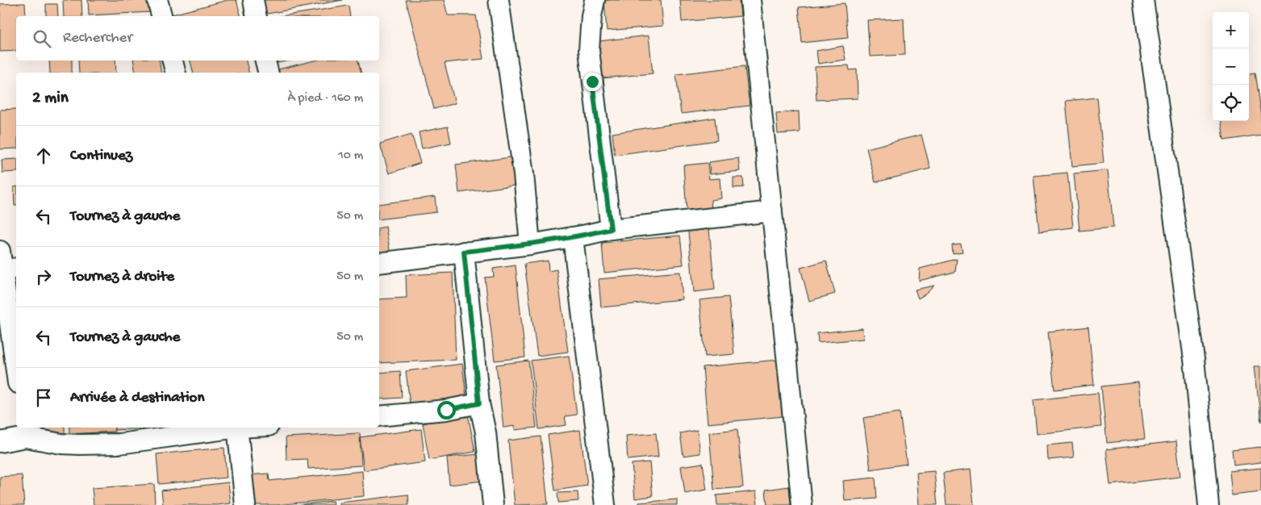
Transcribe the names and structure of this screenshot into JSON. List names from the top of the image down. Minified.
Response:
{"page":{"map_buttons":["+","−"],"search":"Rechercher","heading":["2 min","À pied · 160 m"],"list":[["Continuez","10 m"],["Tournez à gauche","50 m"],["Tournez à droite","50 m"],["Tournez à gauche","50 m"],"Arrivée à destination"]}}
